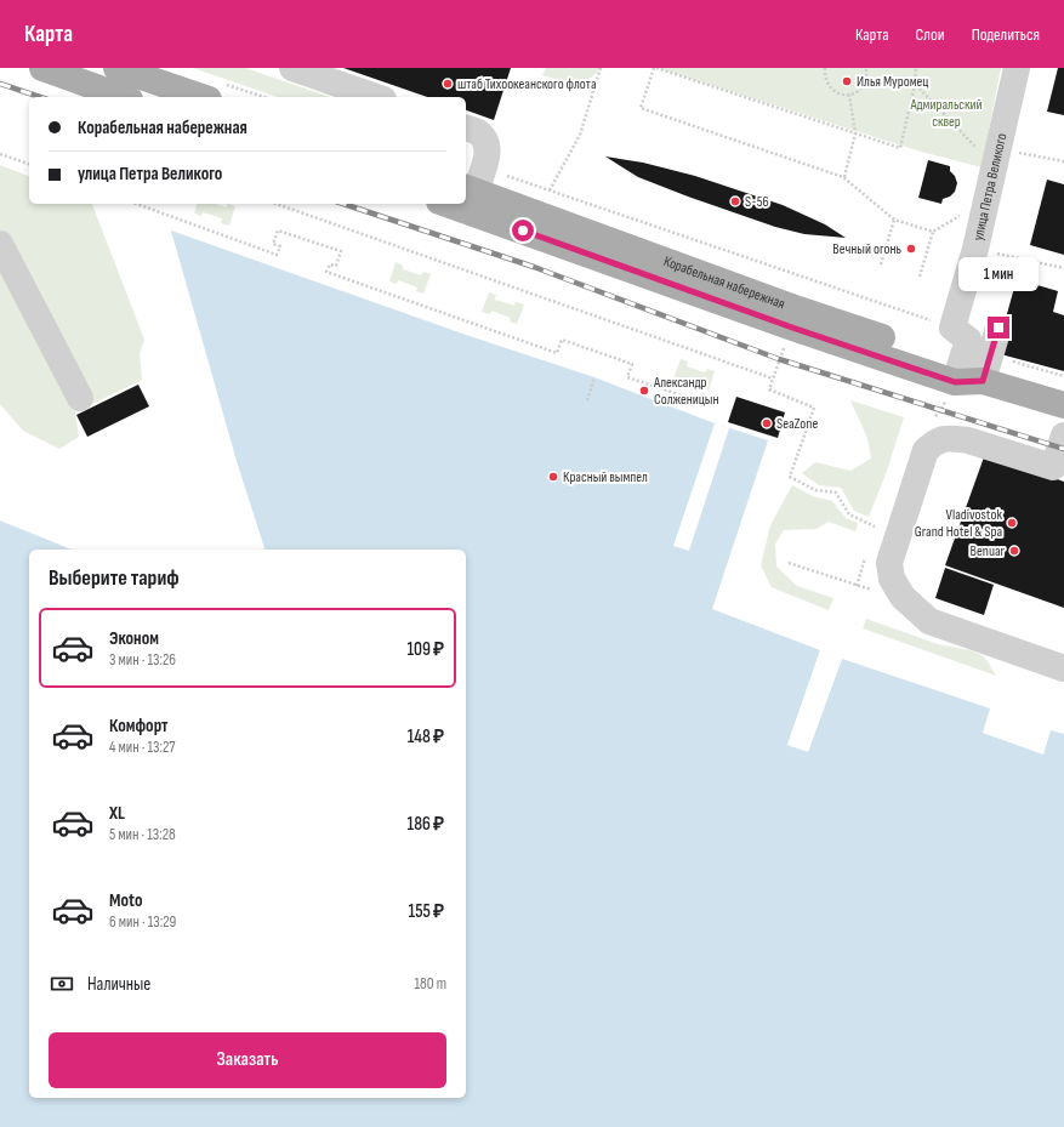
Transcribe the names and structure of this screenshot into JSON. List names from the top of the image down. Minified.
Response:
{"streets":{"main road":["Корабельная набережная"],"street":["улица Петра Великого"]},"parks":["Адмиральский сквер"],"places":["Илья Муромец","штаб Тихоокеанского флота","S-56","Вечный огонь","Александр Солженицын","SeaZone","Красный вымпел","Vladivostok Grand Hotel & Spa","Benuar"],"page":{"header":"Карта","nav":["Карта","Слои","Поделиться"],"banner":["Корабельная набережная","улица Петра Великого"],"bubble":"1 мин","heading":"Выберите тариф","list":[{"name":"Эконом","note":"3 мин · 13:26","value":"109 ₽"},{"name":"Комфорт","note":"4 мин · 13:27","value":"148 ₽"},{"name":"XL","note":"5 мин · 13:28","value":"186 ₽"},{"name":"Moto","note":"6 мин · 13:29","value":"155 ₽"}],"pay":["Наличные","180 m"],"buttons":"Заказать"}}
